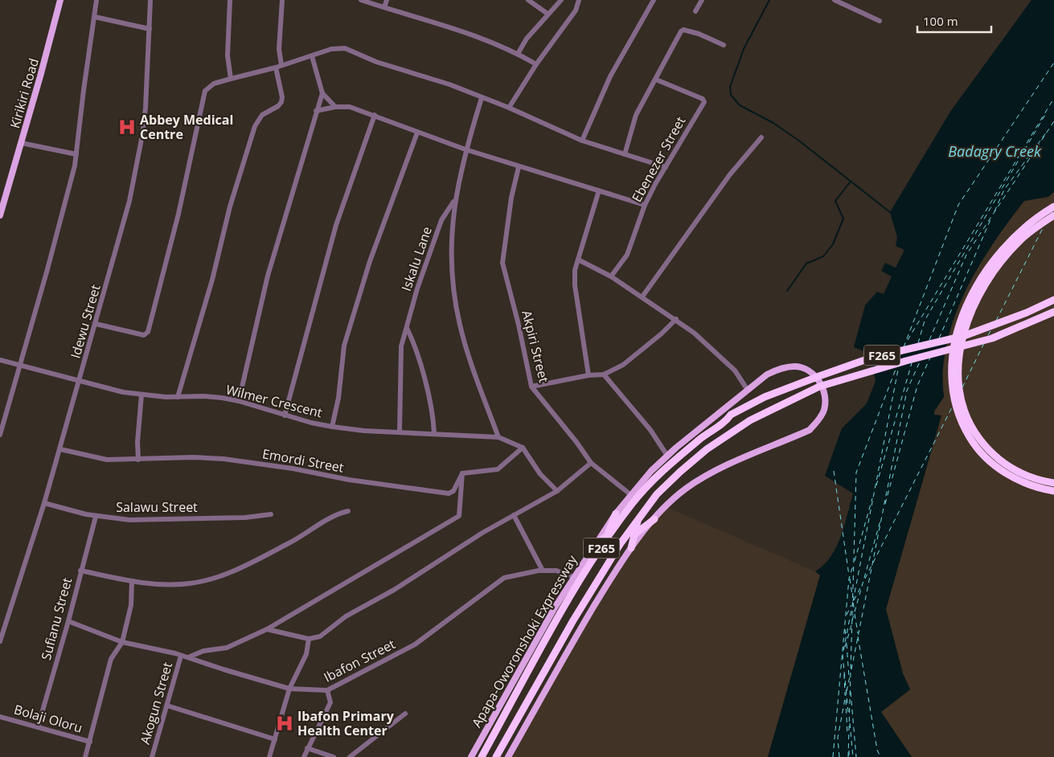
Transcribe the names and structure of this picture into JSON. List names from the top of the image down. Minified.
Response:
{"streets":{"highway":["F265","Apapa-Oworonshoki Expressway"],"main road":["Kirikiri Road"],"street":["Ebenezer Street","Iskalu Lane","Idewu Street","Akpiri Street","Wilmer Crescent","Emordi Street","Salawu Street","Sufianu Street","Ibafon Street","Akogun Street","Bolaji Oloru"]},"crossings":[["Iskalu Lane","Wilmer Crescent"],["Idewu Street","Wilmer Crescent"],["Idewu Street","Emordi Street"],["Idewu Street","Salawu Street"],["Akpiri Street","Apapa-Oworonshoki Expressway"],["Salawu Street","Sufianu Street"],["Sufianu Street","Ibafon Street"],["Sufianu Street","Bolaji Oloru"],["Apapa-Oworonshoki Expressway","Ibafon Street"],["Ibafon Street","Akogun Street"]],"water":["Badagry Creek"],"places":{"hospital":["Abbey Medical Centre","Ibafon Primary Health Center"]},"scale_bar":"100 m"}
